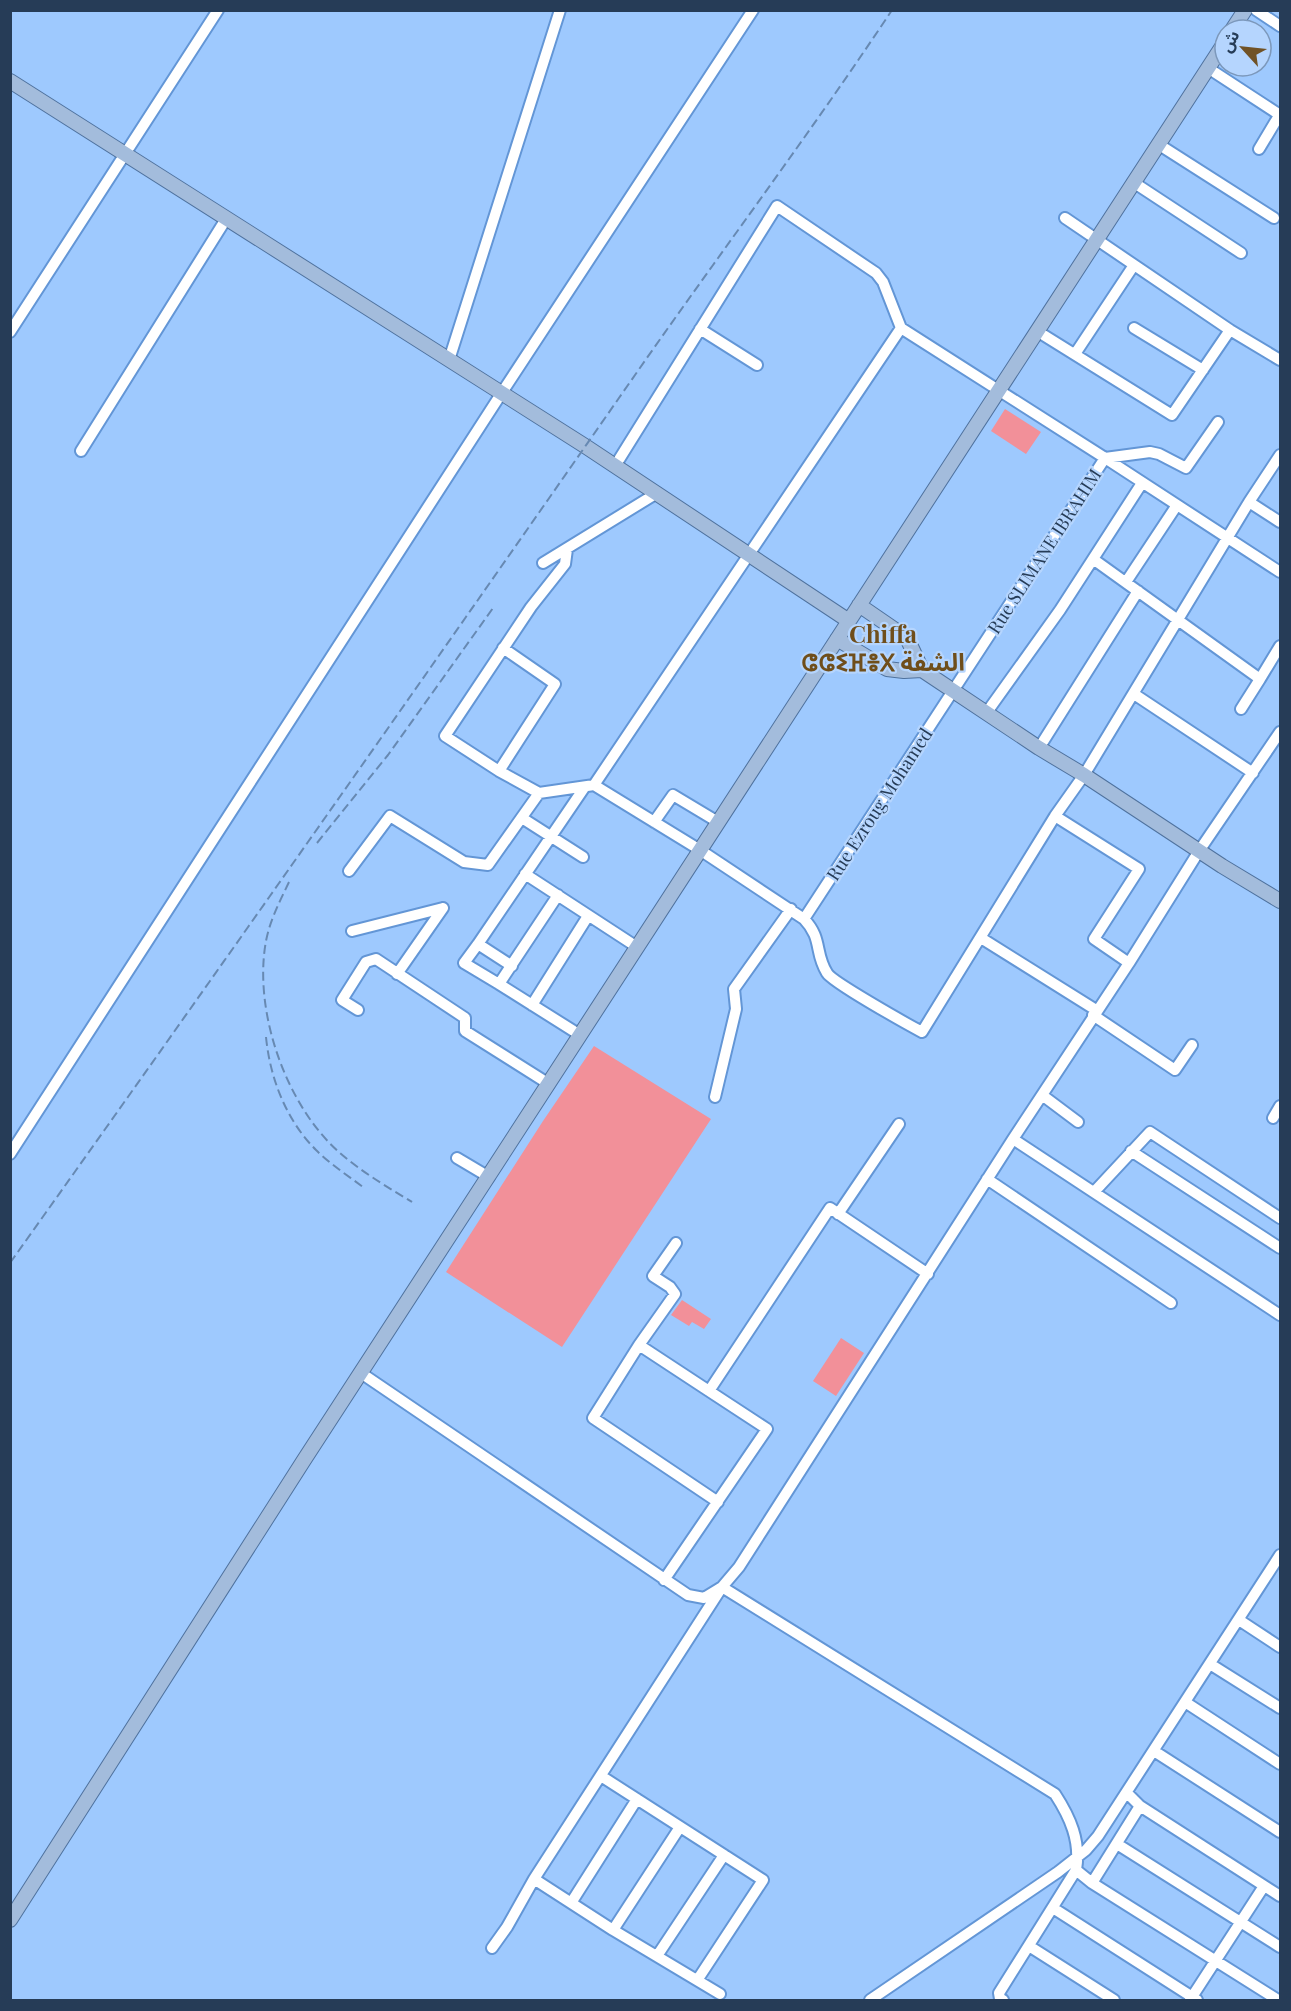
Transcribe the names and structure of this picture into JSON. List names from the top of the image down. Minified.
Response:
{"streets":{"street":["Rue SLIMANE IBRAHIM","Rue Ezroug Mohamed"]},"crossings":[["Rue SLIMANE IBRAHIM","Rue Ezroug Mohamed"]],"districts":["Chiffa ⵛⵛⵉⴼⴻⵝ الشفة"],"north":"top left"}
